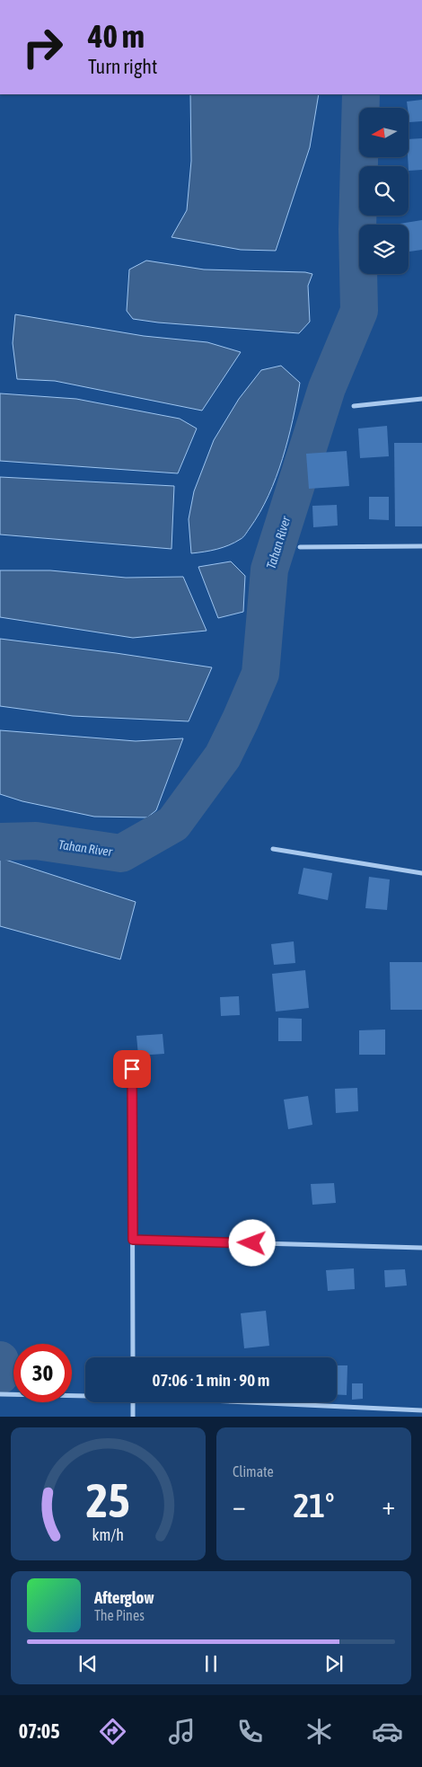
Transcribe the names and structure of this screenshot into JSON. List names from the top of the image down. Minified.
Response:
{"water":["Tahan River"],"north":"left","page":{"turn":["40 m","Turn right"],"limit":"30","trip":"07:06 · 1 min · 90 m","tile":"Climate","heat":["−","21°","+"],"song":["Afterglow","The Pines"],"tabs":"07:05","gauge":["25","km/h"]}}
